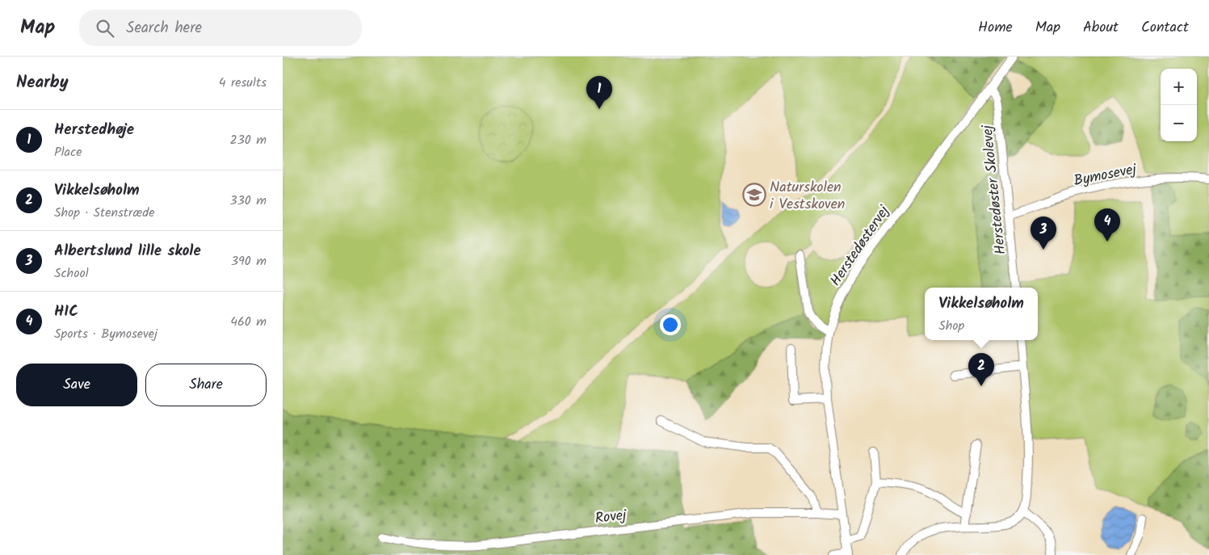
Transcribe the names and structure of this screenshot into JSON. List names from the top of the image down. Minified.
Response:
{"streets":{"street":["Bymosevej","Herstedøster Skolevej","Herstedøstervej","Rovej"]},"crossings":[["Bymosevej","Herstedøster Skolevej"],["Herstedøster Skolevej","Herstedøstervej"],["Herstedøstervej","Rovej"]],"places":{"school or university":["Naturskolen i Vestskoven"]},"page":{"header":"Map","search":"Search here","nav":["Home","Map","About","Contact"],"heading":["Nearby","4 results"],"map_buttons":["+","−"],"pins":["1","4","3","2"],"list":[{"mark":"1","name":"Herstedhøje","note":"Place","value":"230 m"},{"mark":"2","name":"Vikkelsøholm","note":"Shop · Stenstræde","value":"330 m"},{"mark":"3","name":"Albertslund lille skole","note":"School","value":"390 m"},{"mark":"4","name":"HIC","note":"Sports · Bymosevej","value":"460 m"}],"popup":["Vikkelsøholm","Shop"],"buttons":["Save","Share"]}}
